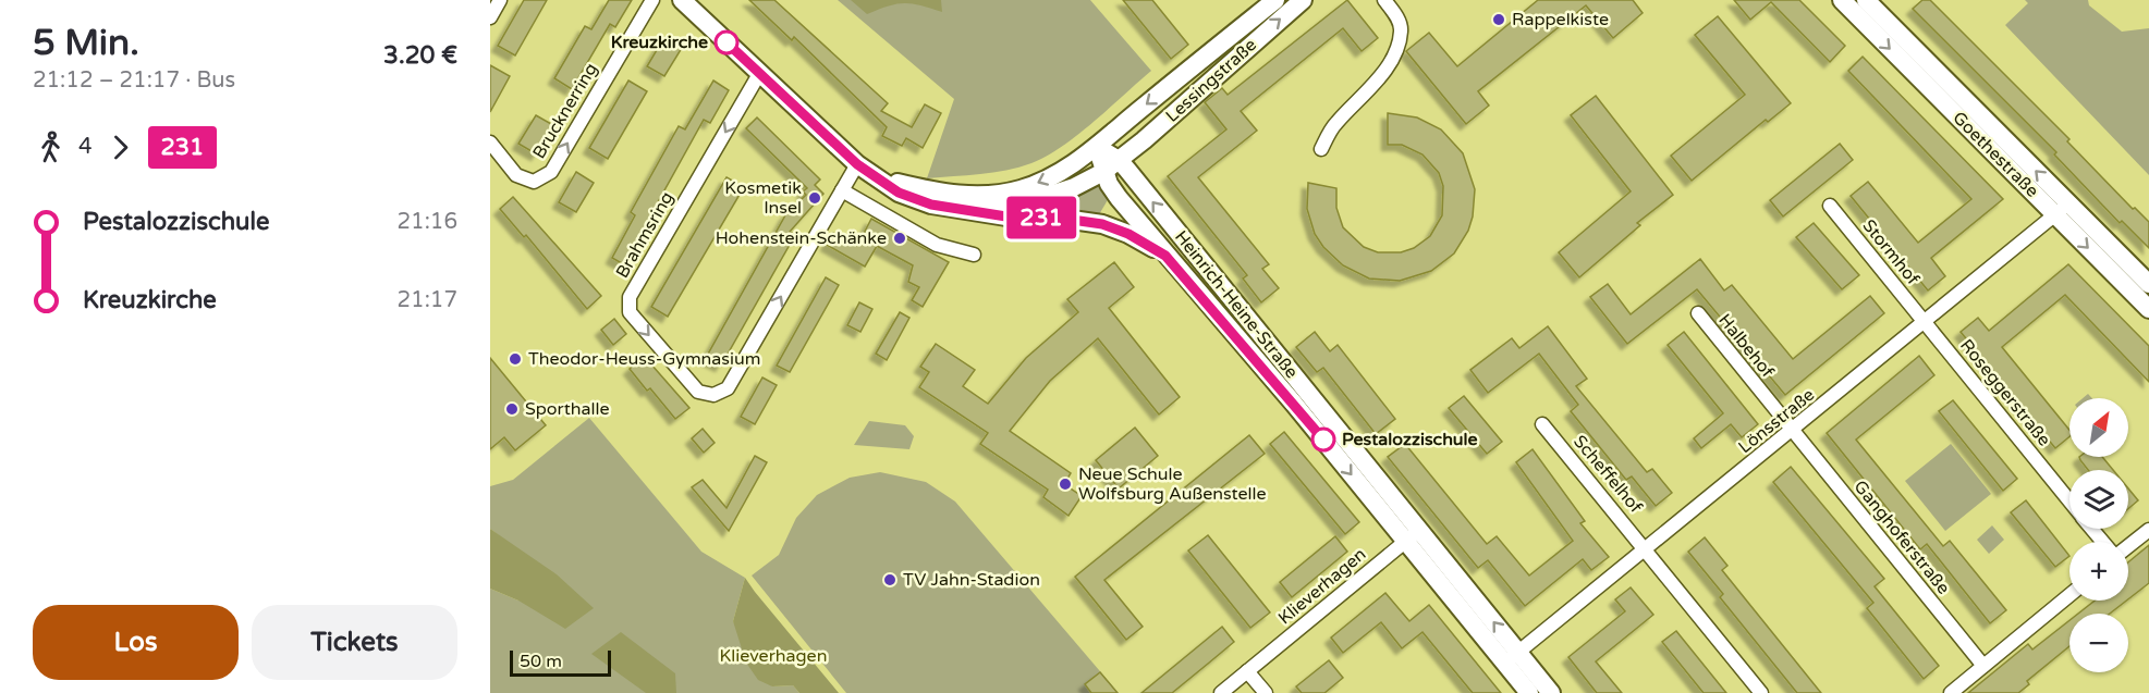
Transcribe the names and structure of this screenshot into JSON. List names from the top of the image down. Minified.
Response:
{"streets":{"street":["Lessingstraße","Brucknerring","Goethestraße","Brahmsring","Stormhof","Heinrich-Heine-Straße","Halbehof","Roseggerstraße","Lönsstraße","Scheffelhof","Ganghoferstraße","Klieverhagen"]},"crossings":[["Lessingstraße","Heinrich-Heine-Straße"],["Goethestraße","Lönsstraße"],["Stormhof","Roseggerstraße"],["Stormhof","Lönsstraße"],["Heinrich-Heine-Straße","Lönsstraße"],["Heinrich-Heine-Straße","Klieverhagen"],["Halbehof","Lönsstraße"],["Halbehof","Ganghoferstraße"],["Roseggerstraße","Lönsstraße"],["Lönsstraße","Scheffelhof"],["Lönsstraße","Ganghoferstraße"]],"parks":["Klieverhagen"],"places":["Rappelkiste","Kreuzkirche","Kosmetik Insel","Hohenstein-Schänke","Theodor-Heuss-Gymnasium","Sporthalle","Pestalozzischule","Neue Schule Wolfsburg Außenstelle","TV Jahn-Stadion"],"lines":["bus line 231"],"scale_bar":"50 m","north":"top right","page":{"heading":["5 Min.","21:12 – 21:17 · Bus","3.20 €"],"on_map":"231","legs":["4","231"],"list":[{"name":"Pestalozzischule","value":"21:16"},{"name":"Kreuzkirche","value":"21:17"}],"map_buttons":["+","−"],"buttons":["Los","Tickets"],"scale":"50 m"}}
